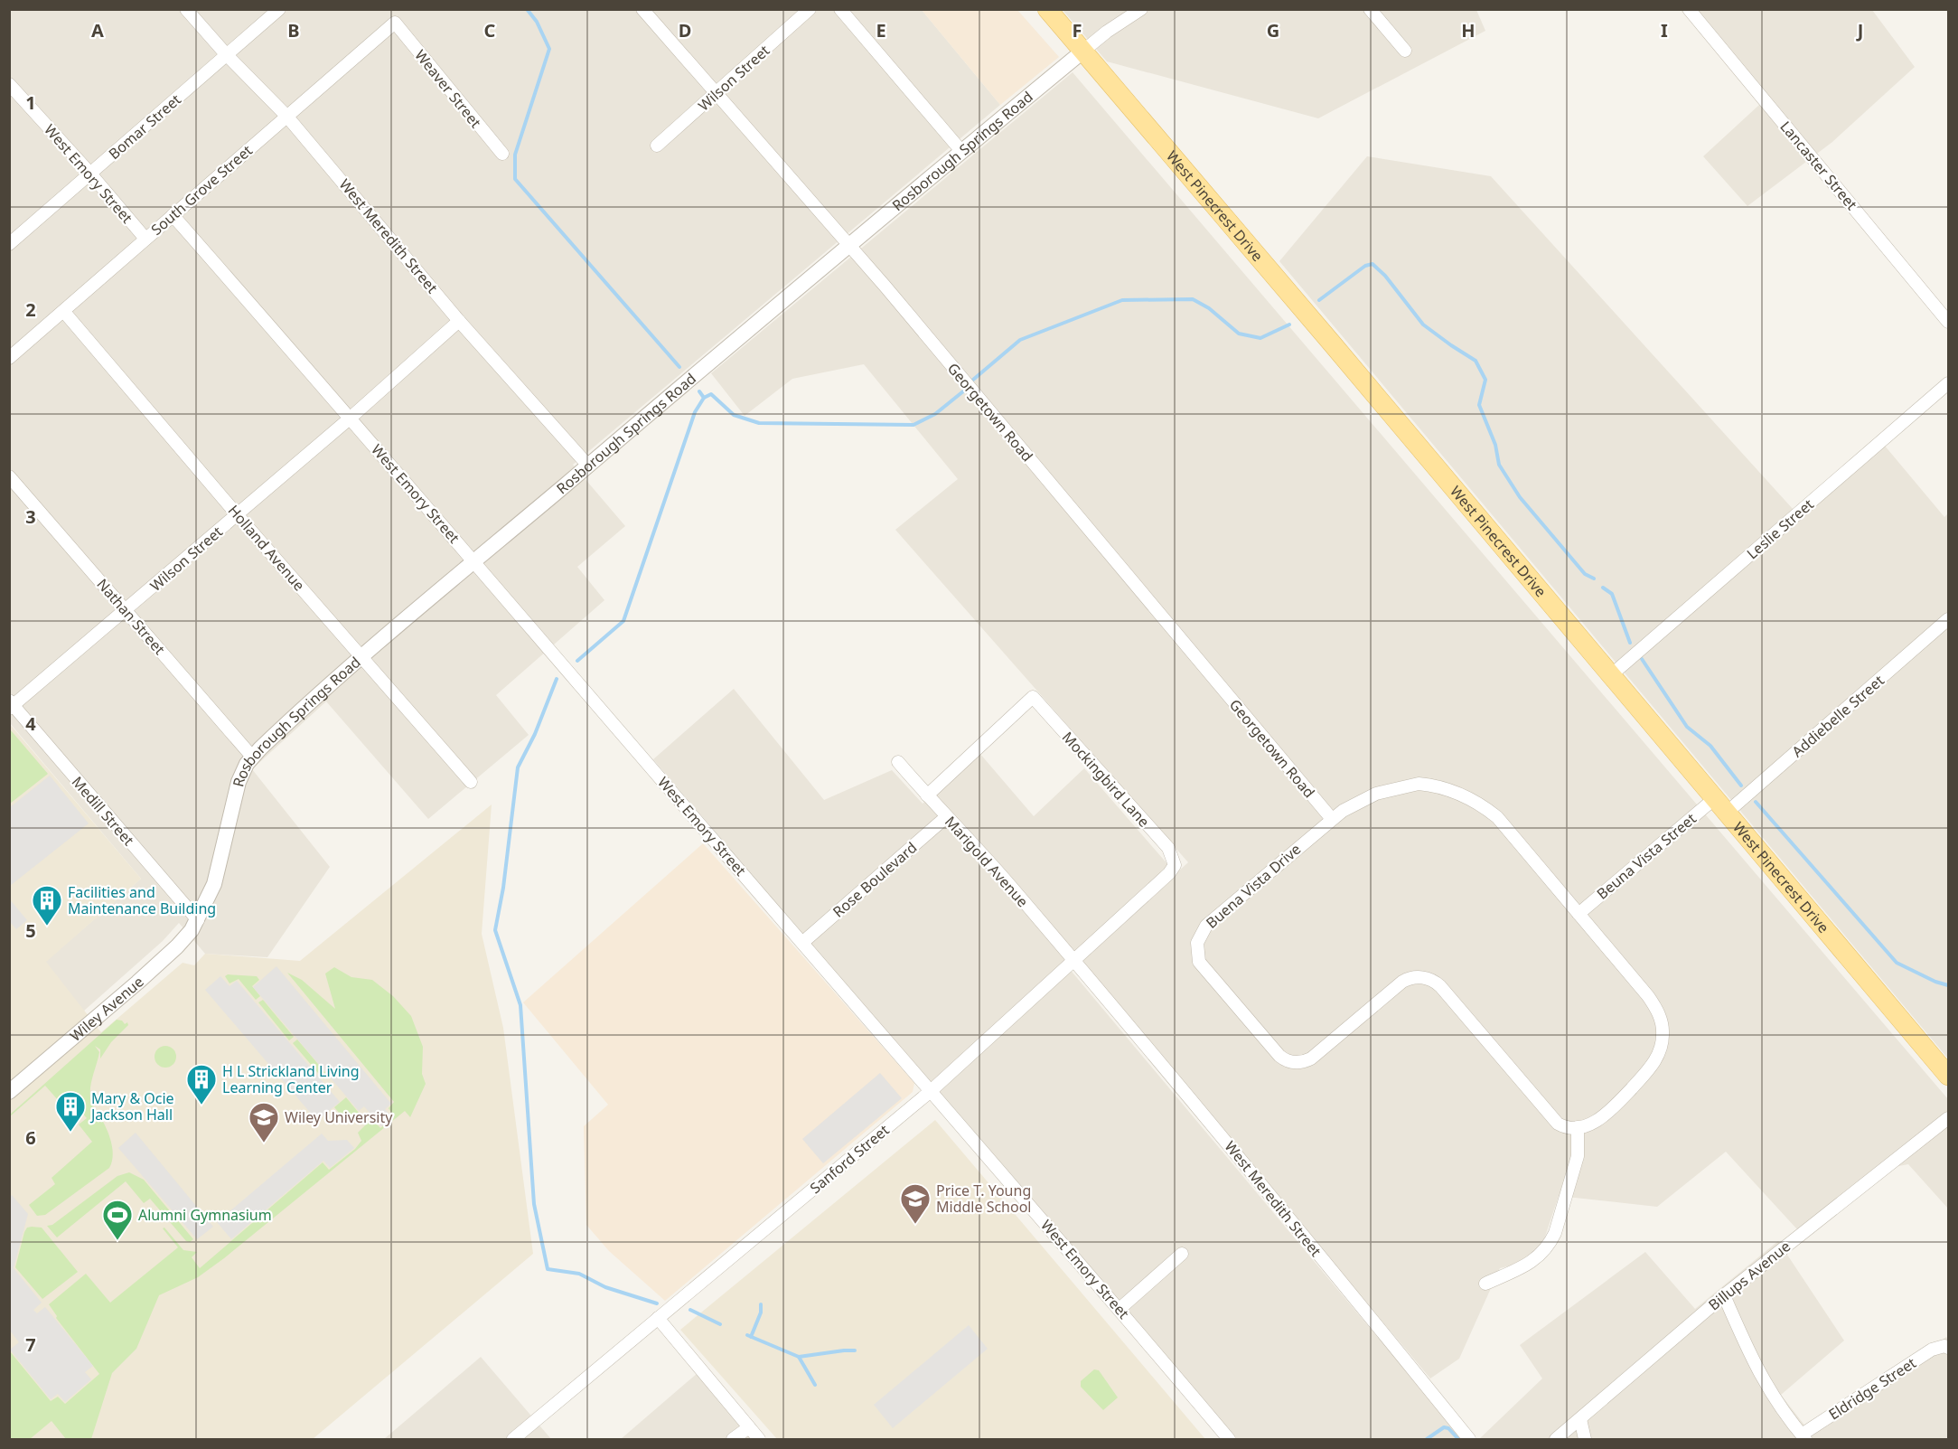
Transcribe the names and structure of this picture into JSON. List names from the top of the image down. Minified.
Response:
{"streets":{"main road":["West Pinecrest Drive"],"street":["Wilson Street","Weaver Street","Bomar Street","Rosborough Springs Road","Lancaster Street","West Emory Street","South Grove Street","West Meredith Street","Georgetown Road","Leslie Street","Holland Avenue","Nathan Street","Addiebelle Street","Mockingbird Lane","Medill Street","Beuna Vista Street","Marigold Avenue","Rose Boulevard","Buena Vista Drive","Wiley Avenue","Sanford Street","Billups Avenue","Eldridge Street"]},"crossings":[["Wilson Street","West Emory Street"],["Wilson Street","West Meredith Street"],["Wilson Street","Georgetown Road"],["Wilson Street","Holland Avenue"],["Wilson Street","Nathan Street"],["Wilson Street","Medill Street"],["Weaver Street","South Grove Street"],["Bomar Street","West Emory Street"],["Bomar Street","West Meredith Street"],["Rosborough Springs Road","West Emory Street"],["Rosborough Springs Road","West Pinecrest Drive"],["Rosborough Springs Road","West Meredith Street"],["Rosborough Springs Road","Georgetown Road"],["Rosborough Springs Road","Holland Avenue"],["Rosborough Springs Road","Nathan Street"],["Rosborough Springs Road","Medill Street"],["Rosborough Springs Road","Wiley Avenue"],["West Emory Street","South Grove Street"],["West Emory Street","Rose Boulevard"],["West Emory Street","Sanford Street"],["South Grove Street","West Meredith Street"],["South Grove Street","Holland Avenue"],["West Pinecrest Drive","Leslie Street"],["West Pinecrest Drive","Addiebelle Street"],["West Pinecrest Drive","Beuna Vista Street"],["West Meredith Street","Marigold Avenue"],["West Meredith Street","Sanford Street"],["Georgetown Road","Buena Vista Drive"],["Addiebelle Street","Beuna Vista Street"],["Mockingbird Lane","Marigold Avenue"],["Mockingbird Lane","Sanford Street"],["Medill Street","Wiley Avenue"],["Beuna Vista Street","Buena Vista Drive"],["Marigold Avenue","Rose Boulevard"],["Marigold Avenue","Sanford Street"]],"places":{"building":["Facilities and Maintenance Building","H L Strickland Living Learning Center","Mary & Ocie Jackson Hall"],"school or university":["Wiley University","Price T. Young Middle School"],"sports":["Alumni Gymnasium"]},"grid":{"columns":["A","B","C","D","E","F","G","H","I","J"],"rows":["1","2","3","4","5","6","7"]}}
